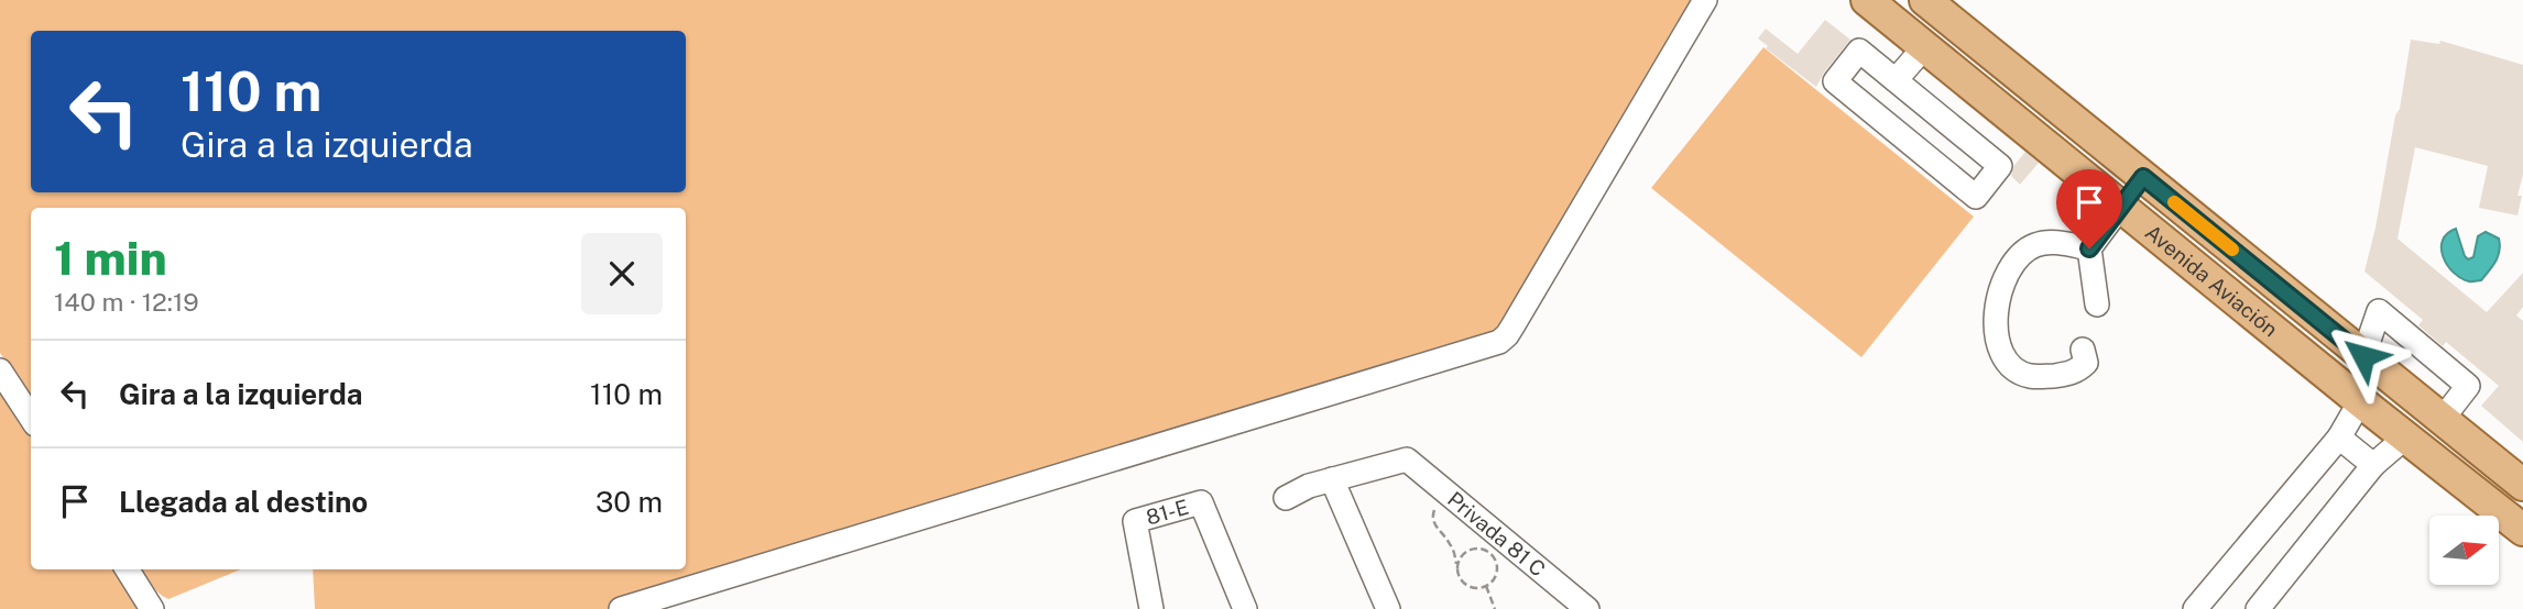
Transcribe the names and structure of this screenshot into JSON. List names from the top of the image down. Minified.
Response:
{"streets":{"main road":["Avenida Aviación"],"street":["81-E","Privada 81 C"]},"north":"right","page":{"turn":["110 m","Gira a la izquierda"],"heading":["1 min","140 m · 12:19"],"list":[{"name":"Gira a la izquierda","value":"110 m"},{"name":"Llegada al destino","value":"30 m"}]}}
